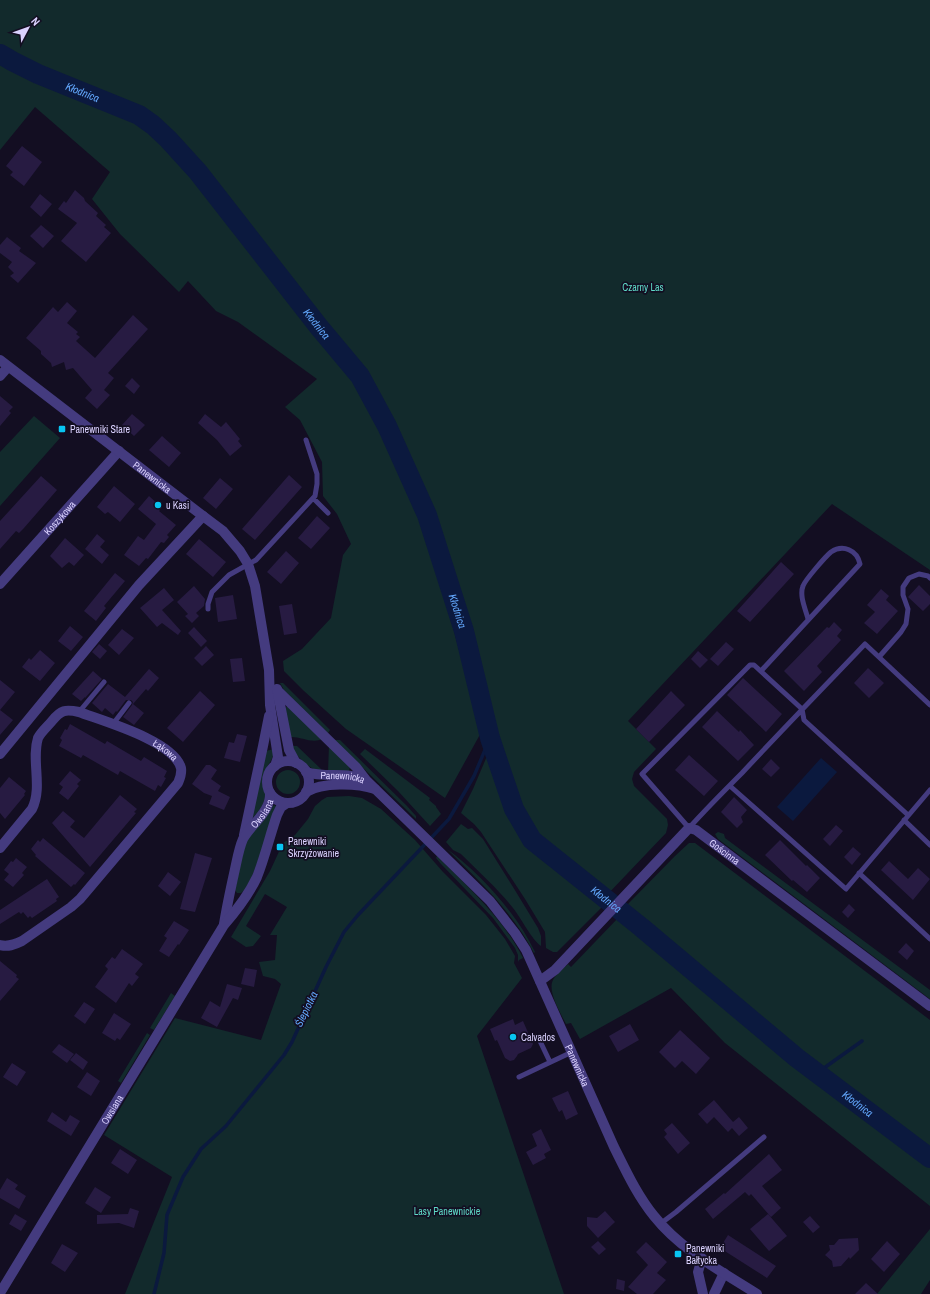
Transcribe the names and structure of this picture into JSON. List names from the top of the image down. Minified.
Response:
{"streets":{"street":["Panewnicka","Koszykowa","Łąkowa","Owsiana","Gościnna"]},"crossings":[["Panewnicka","Koszykowa"],["Panewnicka","Owsiana"]],"water":["Kłodnica","Ślepiotka"],"parks":["Czarny Las","Lasy Panewnickie"],"places":{"transit":["Panewniki Stare","Panewniki Skrzyżowanie","Panewniki Bałtycka"],"other":["u Kasi","Calvados"]},"north":"top right"}
